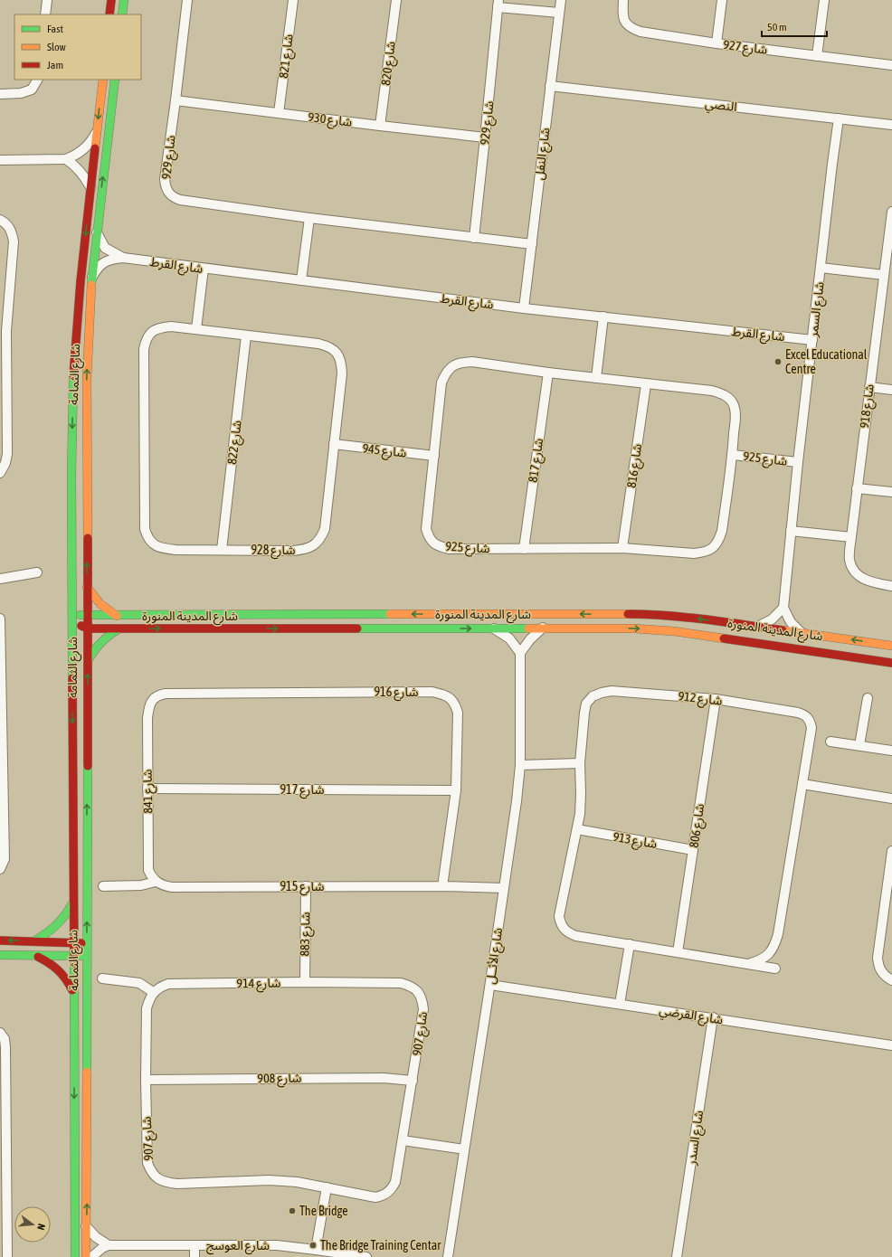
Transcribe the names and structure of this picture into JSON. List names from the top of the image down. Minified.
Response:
{"streets":{"street":["شارع 927","شارع 821","شارع 820","النصي","شارع 930","شارع 929","شارع النفل","شارع القرط","شارع السمر","شارع الثمامة","شارع 918","شارع 822","شارع 945","شارع 925","شارع 817","شارع 816","شارع 928","شارع المدينة المنورة","شارع 916","شارع 912","شارع 917","شارع 841","شارع 806","شارع 913","شارع 915","شارع 883","شارع الأثــل","شارع 914","شارع القرضي","شارع 907","شارع 908","شارع السدر","شارع العوسج"]},"crossings":[["شارع 821","شارع 930"],["شارع 820","شارع 930"],["النصي","شارع النفل"],["النصي","شارع السمر"],["شارع 930","شارع 929"],["شارع 929","شارع النفل"],["شارع النفل","شارع القرط"],["شارع القرط","شارع السمر"],["شارع القرط","شارع الثمامة"],["شارع السمر","شارع 925"],["شارع الثمامة","شارع المدينة المنورة"],["شارع 822","شارع 928"],["شارع 945","شارع 925"],["شارع 945","شارع 928"],["شارع 925","شارع 817"],["شارع 925","شارع 816"],["شارع 916","شارع 917"],["شارع 916","شارع 841"],["شارع 916","شارع 915"],["شارع 912","شارع 806"],["شارع 912","شارع 913"],["شارع 917","شارع 841"],["شارع 841","شارع 915"],["شارع 806","شارع 913"],["شارع 915","شارع 883"],["شارع 915","شارع الأثــل"],["شارع 883","شارع 914"],["شارع الأثــل","شارع القرضي"],["شارع 914","شارع 907"],["شارع القرضي","شارع السدر"],["شارع 907","شارع 908"]],"places":["Excel Educational Centre","The Bridge","The Bridge Training Centar"],"legend":["Fast","Slow","Jam"],"scale_bar":"50 m","north":"right"}
